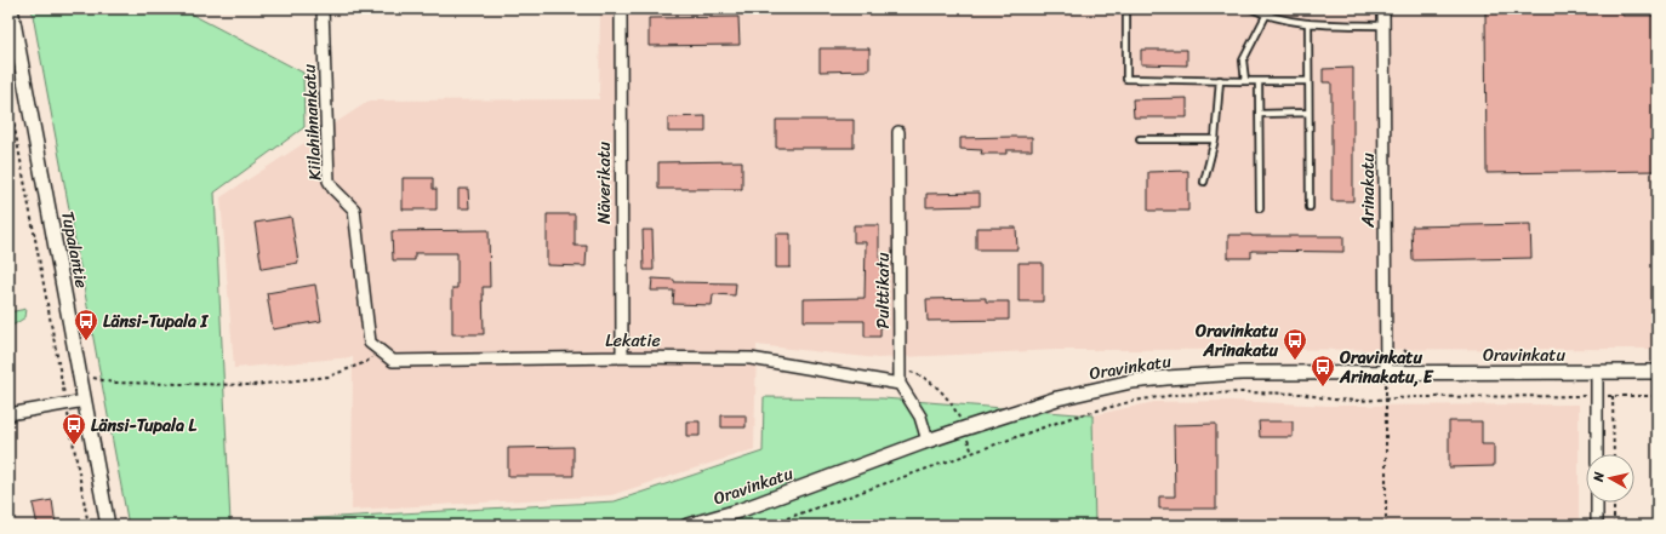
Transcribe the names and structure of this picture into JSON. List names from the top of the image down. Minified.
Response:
{"streets":{"street":["Kiilahihnankatu","Näverikatu","Arinakatu","Tupalantie","Pulttikatu","Lekatie","Oravinkatu"]},"crossings":[["Kiilahihnankatu","Lekatie"],["Näverikatu","Lekatie"],["Arinakatu","Oravinkatu"],["Pulttikatu","Lekatie"]],"places":{"bus stop":["Länsi-Tupala I","Oravinkatu Arinakatu","Oravinkatu Arinakatu, E","Länsi-Tupala L"]},"north":"left"}
